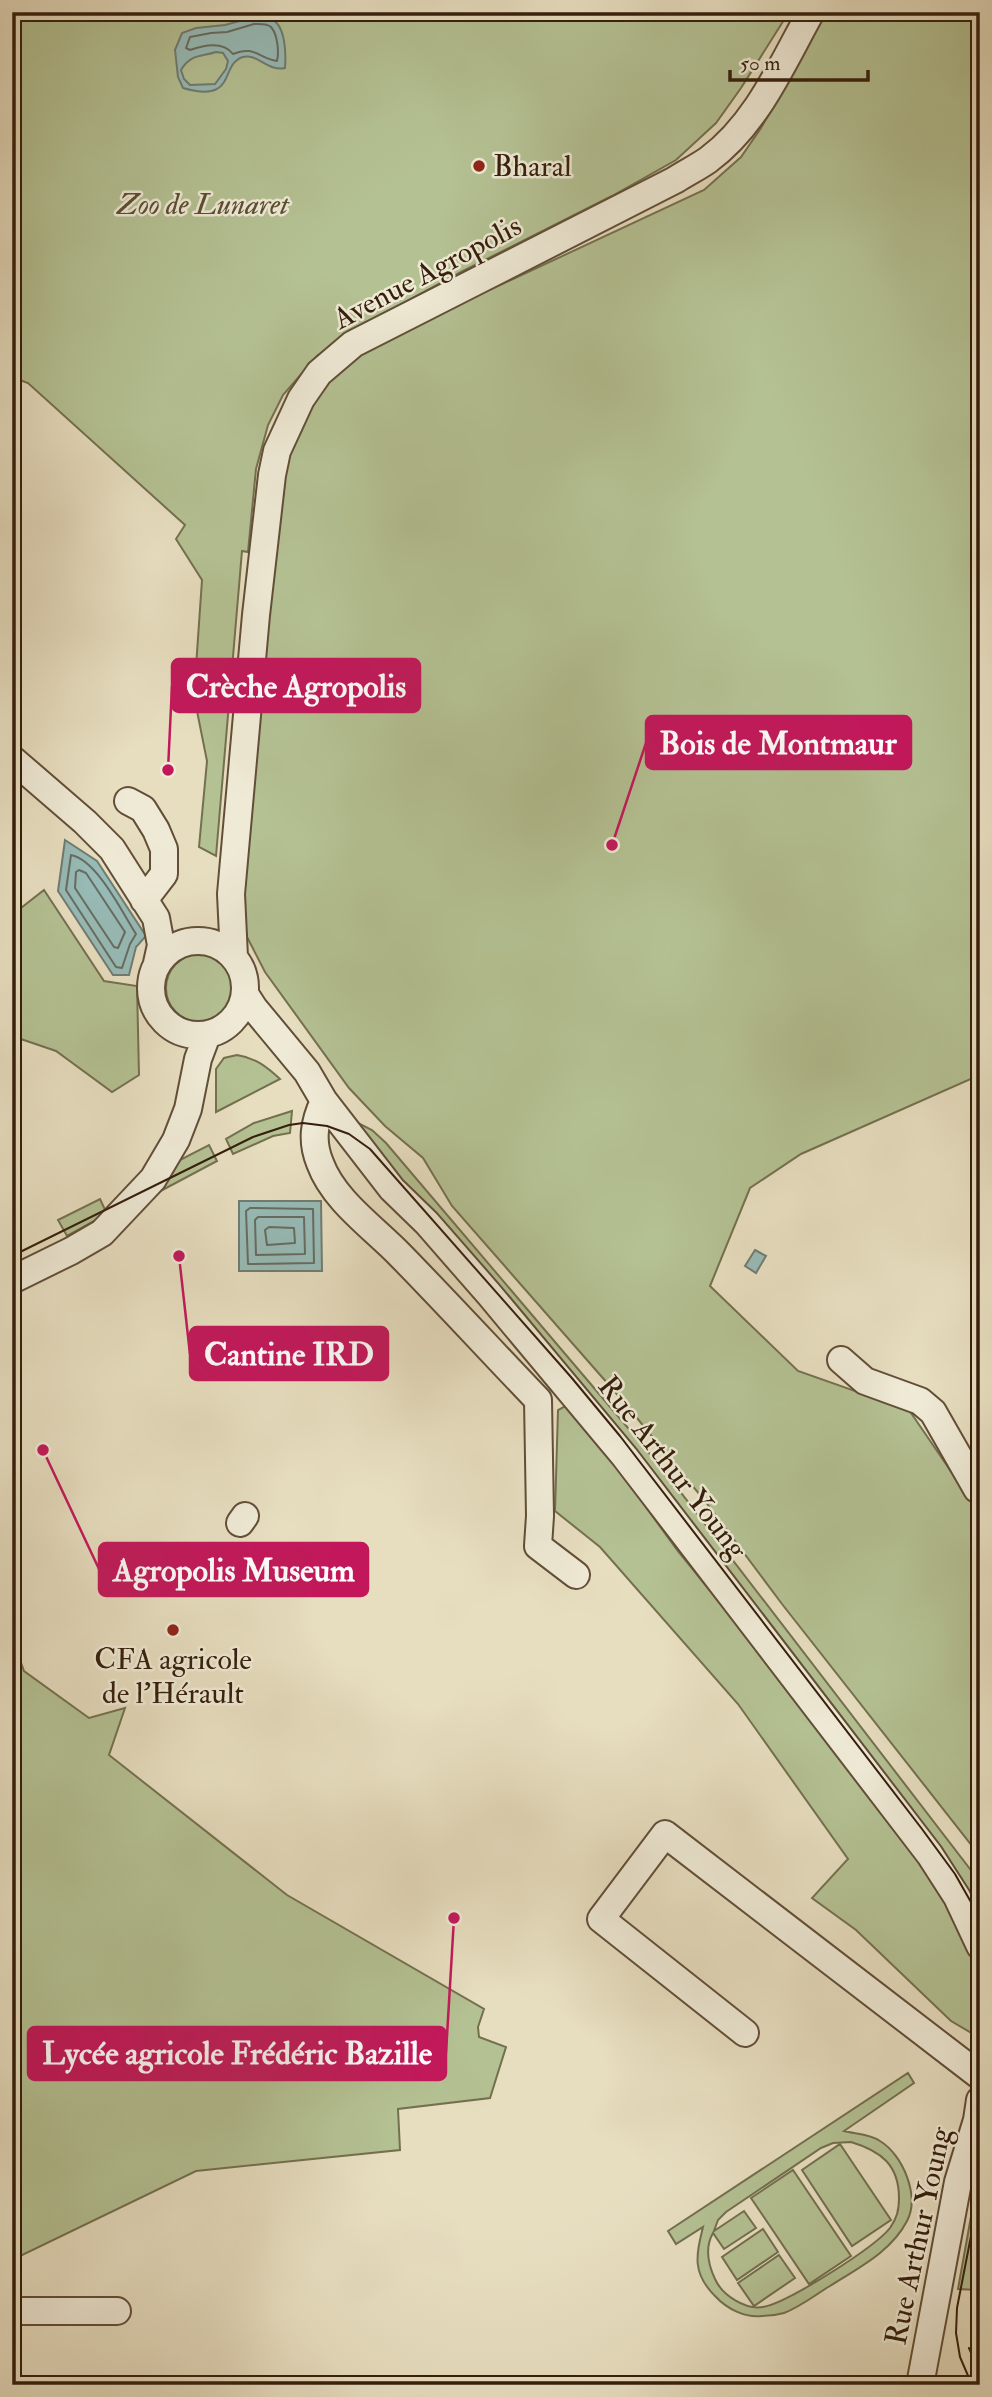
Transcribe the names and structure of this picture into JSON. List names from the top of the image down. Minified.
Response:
{"streets":{"street":["Avenue Agropolis","Rue Arthur Young"]},"crossings":[["Avenue Agropolis","Rue Arthur Young"]],"parks":["Zoo de Lunaret"],"places":["Bharal","Crèche Agropolis","Bois de Montmaur","Cantine IRD","Agropolis Museum","CFA agricole de l'Hérault","Lycée agricole Frédéric Bazille"],"scale_bar":"50 m"}
